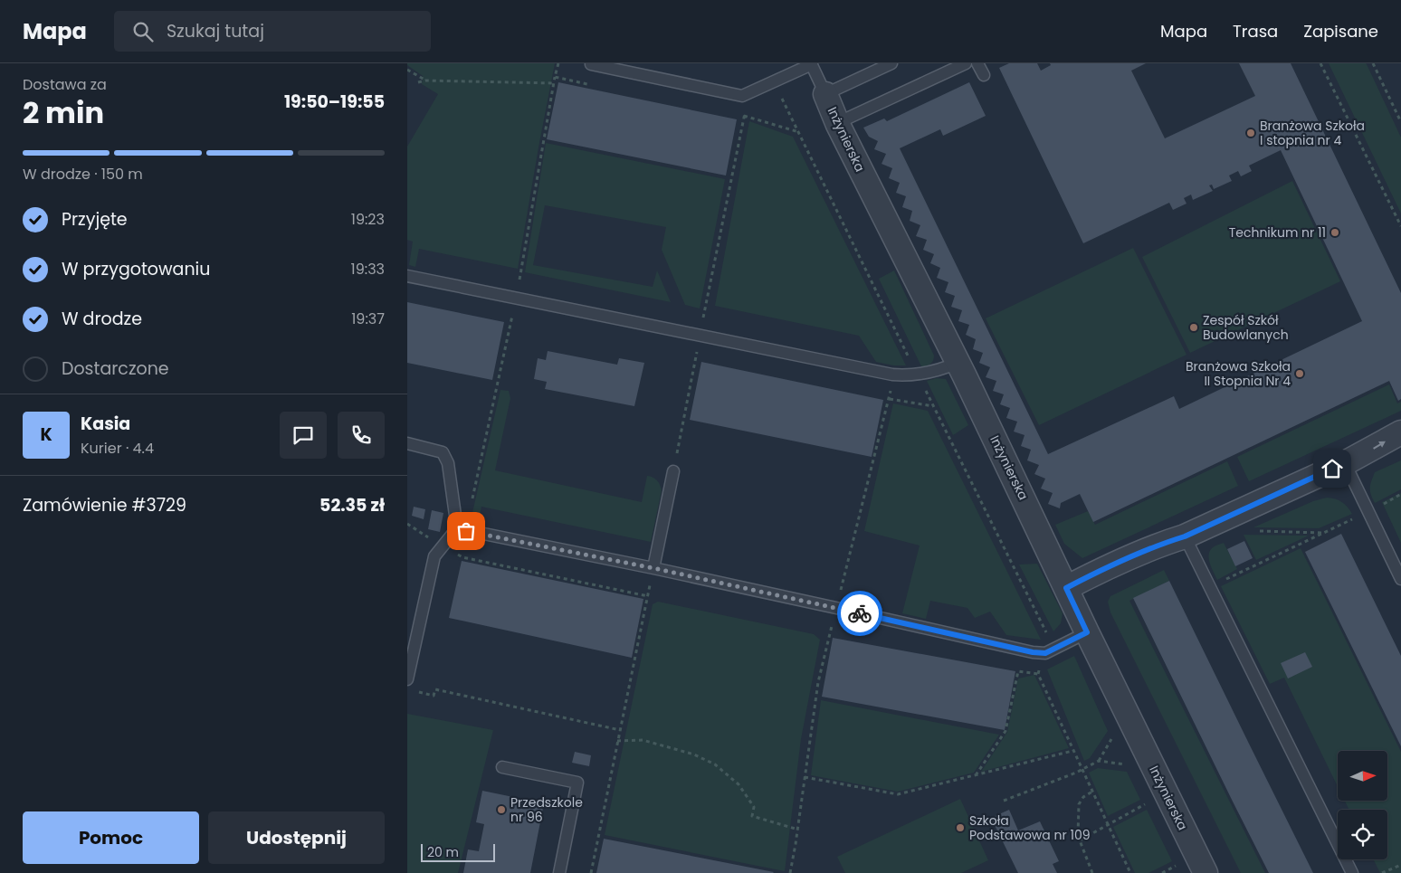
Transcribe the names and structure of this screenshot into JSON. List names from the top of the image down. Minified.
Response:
{"streets":{"street":["Inżynierska"]},"places":["Branżowa Szkoła I stopnia nr 4","Technikum nr 11","Zespół Szkół Budowlanych","Branżowa Szkoła II Stopnia Nr 4","Przedszkole nr 96","Szkoła Podstawowa nr 109"],"scale_bar":"20 m","north":"right","page":{"header":"Mapa","search":"Szukaj tutaj","nav":["Mapa","Trasa","Zapisane"],"heading":["2 min","Dostawa za","19:50–19:55"],"panel":["Kasia","Kurier · 4.4","Zamówienie #3729","52.35 zł"],"bar":"W drodze · 150 m","list":[["Przyjęte","19:23"],["W przygotowaniu","19:33"],["W drodze","19:37"],"Dostarczone"],"round":"K","buttons":["Pomoc","Udostępnij"],"scale":"20 m"}}
